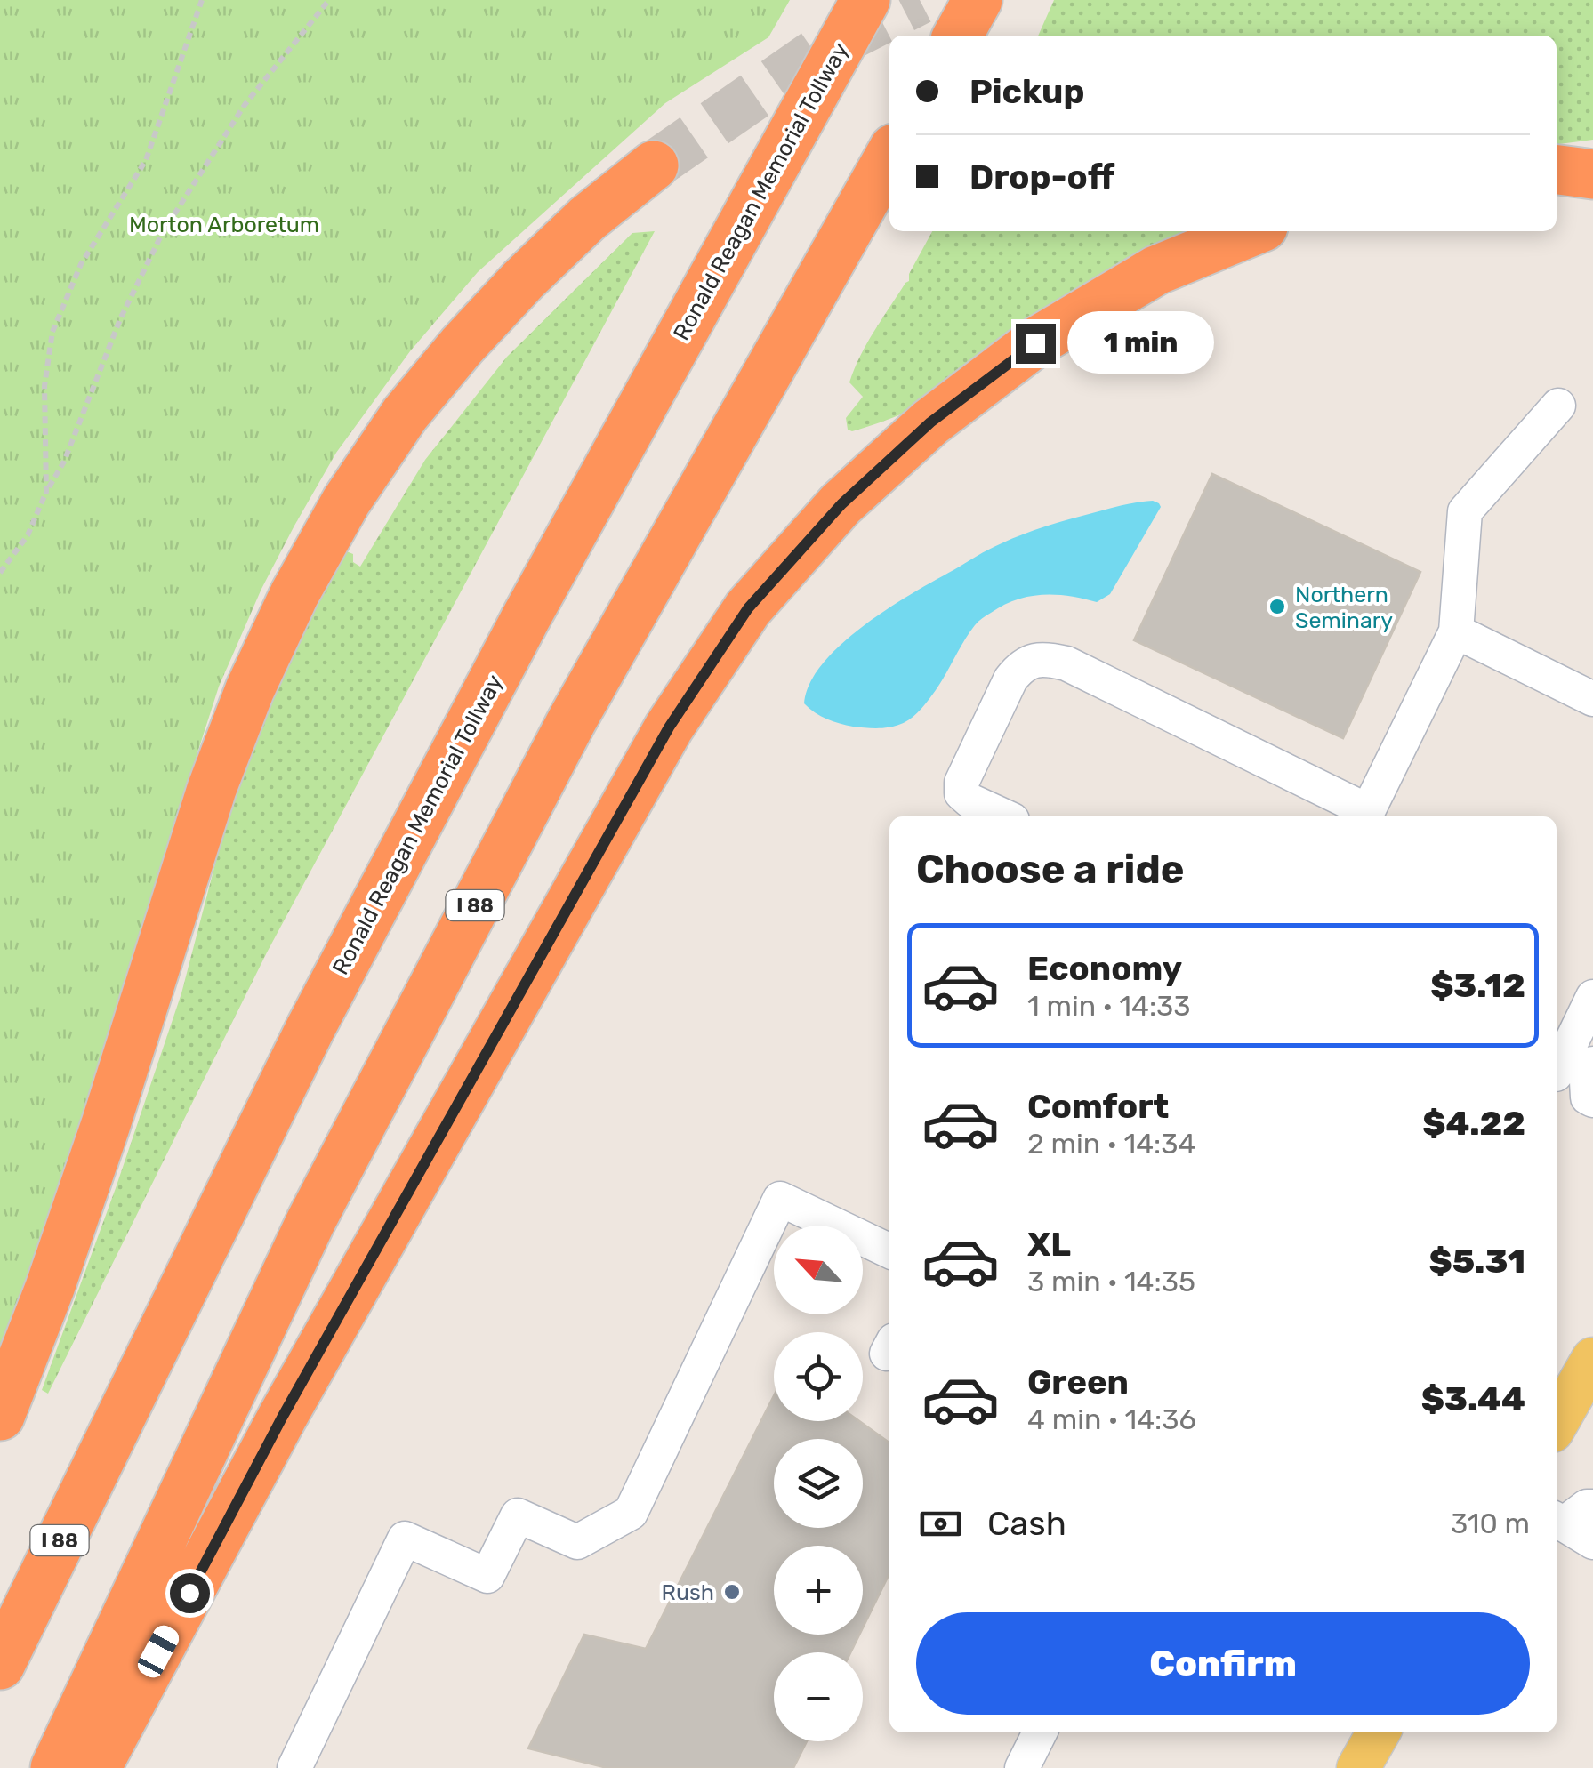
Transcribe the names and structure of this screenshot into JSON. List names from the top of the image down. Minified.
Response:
{"streets":{"highway":["Ronald Reagan Memorial Tollway","I 88"]},"parks":["Morton Arboretum"],"places":["Northern Seminary","Rush"],"north":"top left","page":{"banner":["Pickup","Drop-off"],"bubble":"1 min","heading":"Choose a ride","list":[{"name":"Economy","note":"1 min · 14:33","value":"$3.12"},{"name":"Comfort","note":"2 min · 14:34","value":"$4.22"},{"name":"XL","note":"3 min · 14:35","value":"$5.31"},{"name":"Green","note":"4 min · 14:36","value":"$3.44"}],"map_buttons":["+","−"],"pay":["Cash","310 m"],"buttons":"Confirm"}}
